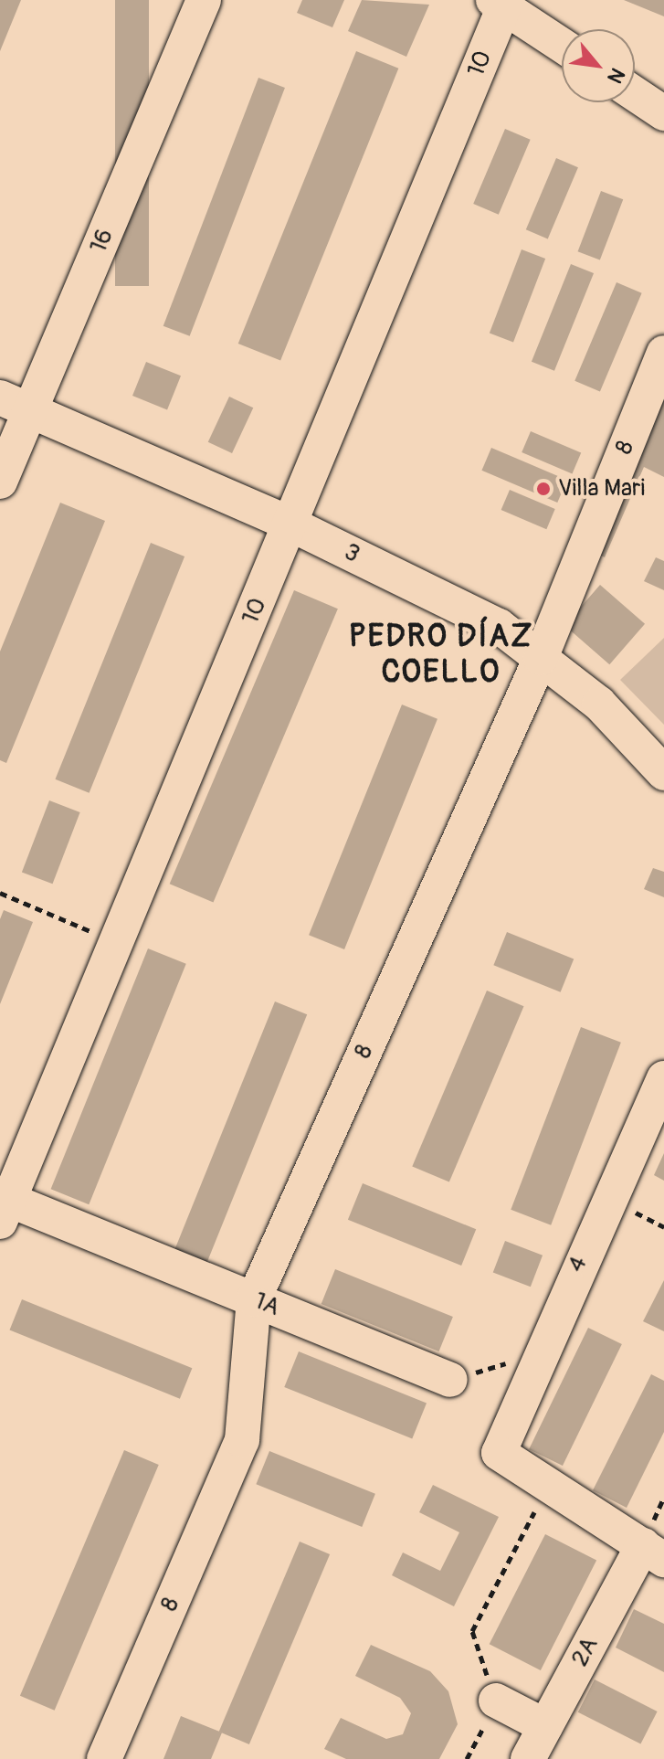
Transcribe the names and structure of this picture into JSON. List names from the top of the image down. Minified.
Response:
{"streets":{"street":["10","16","8","3","4","1A","2A"]},"crossings":[["10","3"],["10","1A"],["16","3"],["8","3"],["8","1A"]],"districts":["PEDRO DÍAZ COELLO"],"places":["Villa Mari"],"north":"bottom right"}
